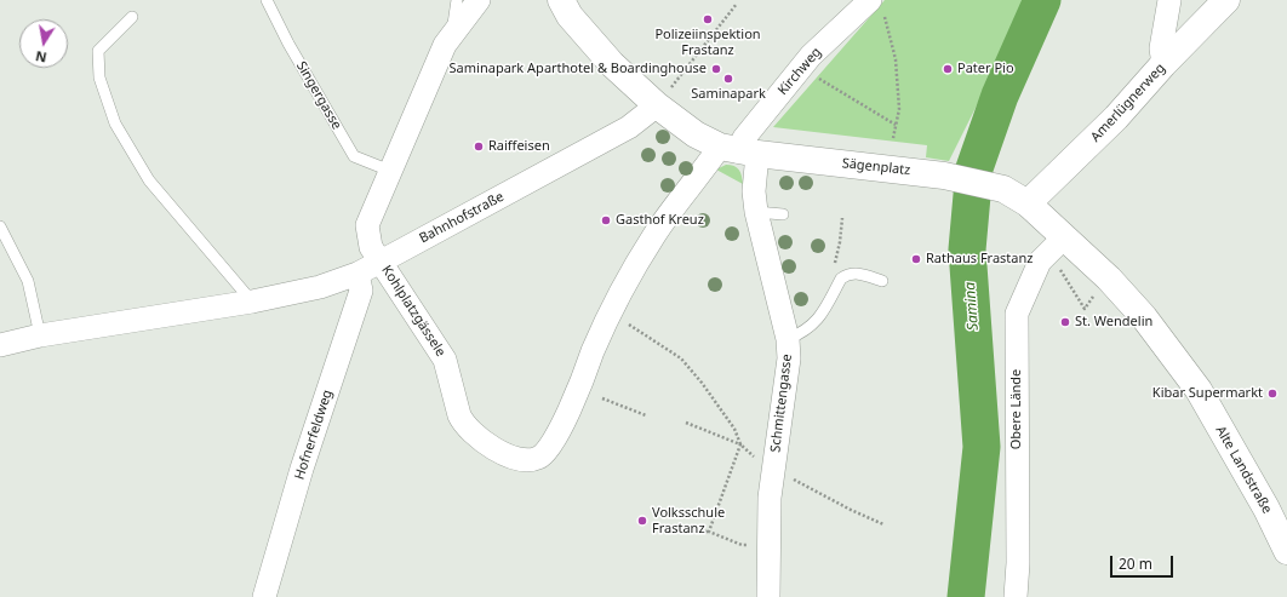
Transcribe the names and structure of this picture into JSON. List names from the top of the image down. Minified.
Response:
{"streets":{"main road":["Amerlügnerweg","Sägenplatz","Alte Landstraße"],"street":["Kirchweg","Bahnhofstraße","Kohlplatzgässele","Schmittengasse","Obere Lände","Hofnerfeldweg"],"lane":["Singergasse"]},"crossings":[["Kirchweg","Sägenplatz"],["Kirchweg","Kohlplatzgässele"],["Kirchweg","Schmittengasse"],["Amerlügnerweg","Sägenplatz"],["Sägenplatz","Bahnhofstraße"],["Sägenplatz","Kohlplatzgässele"],["Sägenplatz","Schmittengasse"],["Sägenplatz","Obere Lände"],["Sägenplatz","Alte Landstraße"],["Bahnhofstraße","Kohlplatzgässele"],["Bahnhofstraße","Hofnerfeldweg"],["Kohlplatzgässele","Schmittengasse"],["Obere Lände","Alte Landstraße"]],"water":["Samina"],"places":["Polizeiinspektion Frastanz","Saminapark Aparthotel & Boardinghouse","Pater Pio","Saminapark","Raiffeisen","Gasthof Kreuz","Rathaus Frastanz","St. Wendelin","Kibar Supermarkt","Volksschule Frastanz"],"scale_bar":"20 m","north":"bottom"}
